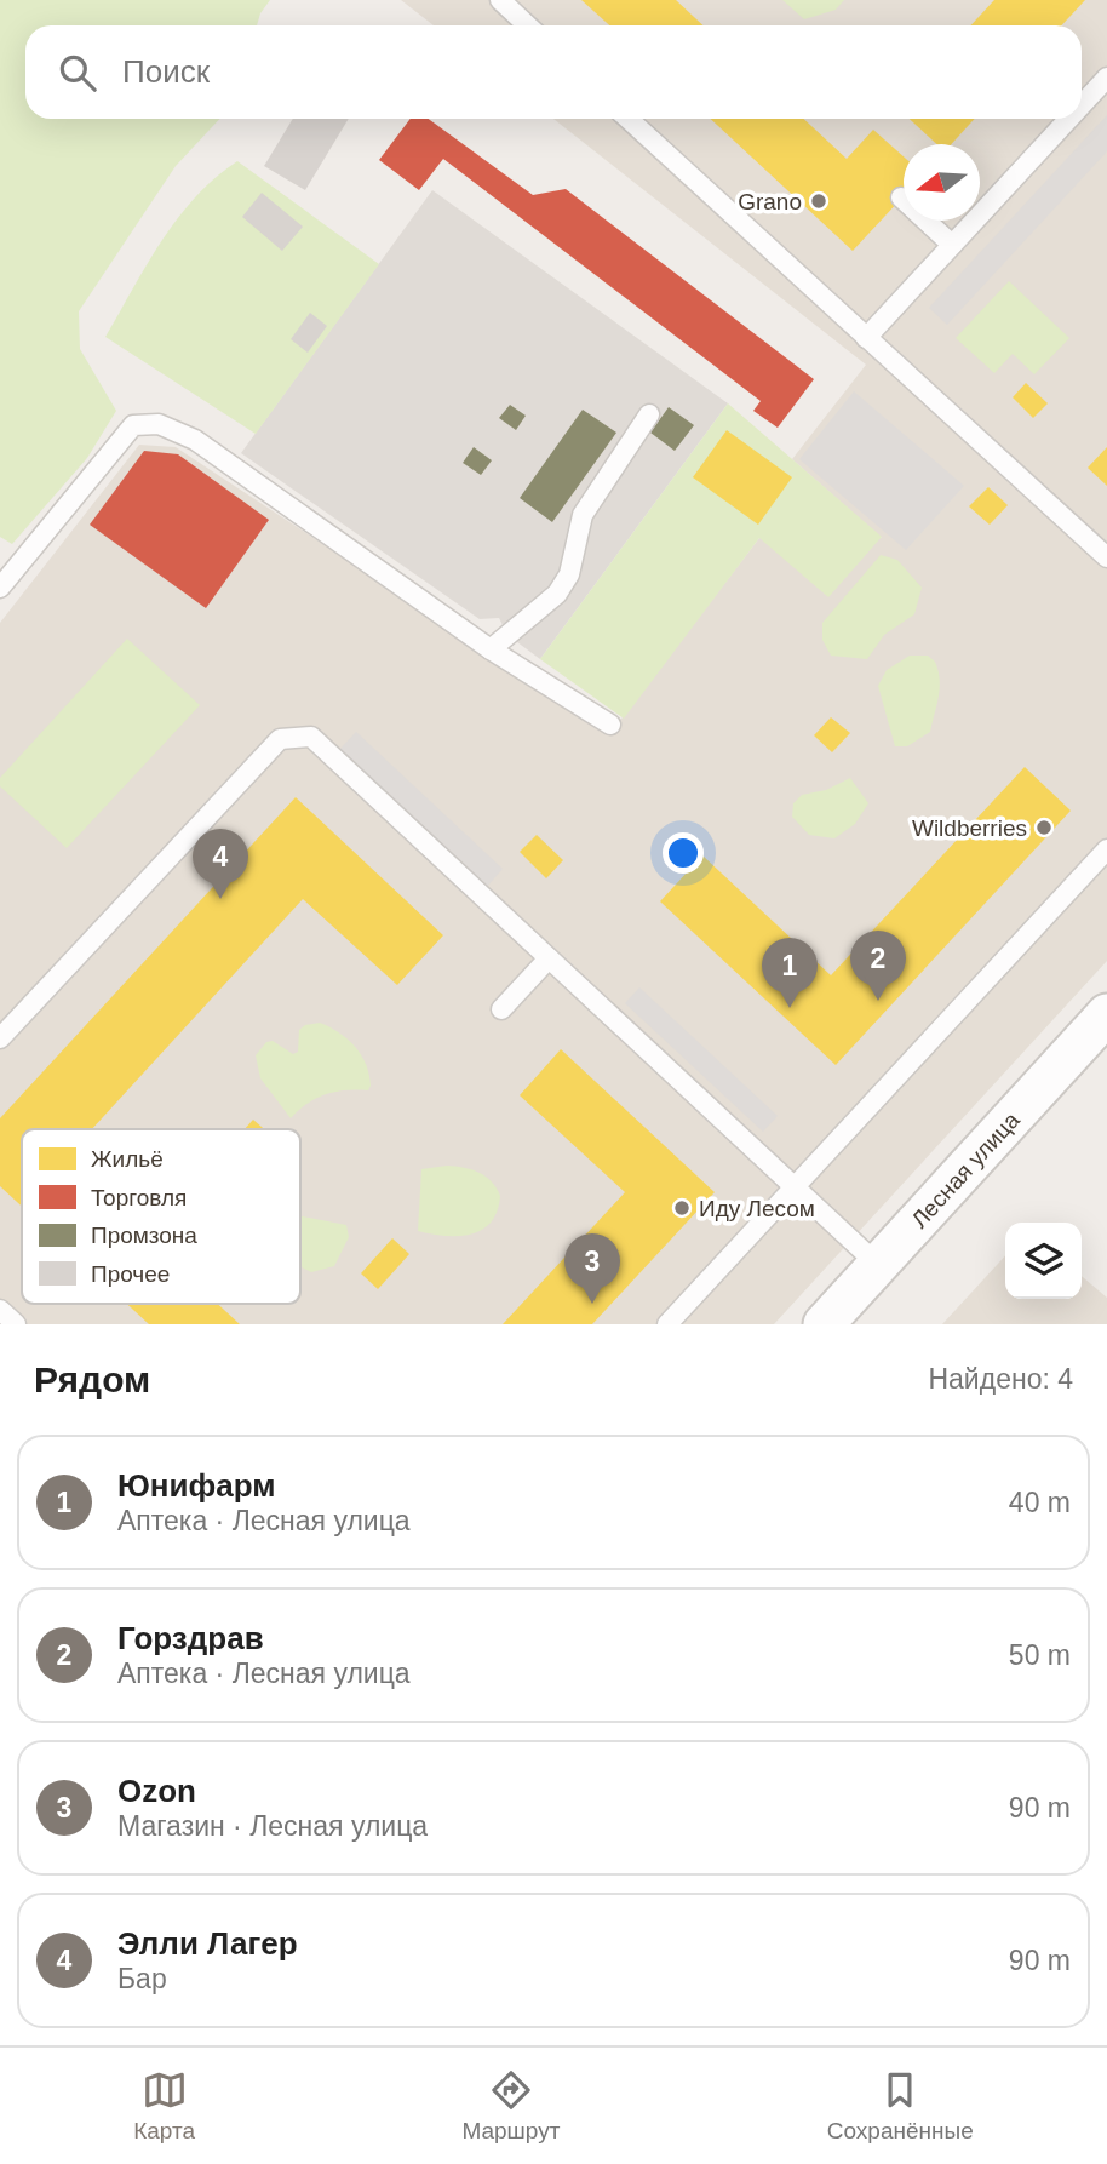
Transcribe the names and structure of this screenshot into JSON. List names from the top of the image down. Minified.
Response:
{"streets":{"street":["Лесная улица"]},"places":["Grano","Wildberries","Иду Лесом"],"legend":["Жильё","Торговля","Промзона","Прочее"],"north":"left","page":{"search":"Поиск","pins":["4","2","1","3"],"heading":["Рядом","Найдено: 4"],"list":[{"mark":"1","name":"Юнифарм","note":"Аптека · Лесная улица","value":"40 m"},{"mark":"2","name":"Горздрав","note":"Аптека · Лесная улица","value":"50 m"},{"mark":"3","name":"Ozon","note":"Магазин · Лесная улица","value":"90 m"},{"mark":"4","name":"Элли Лагер","note":"Бар","value":"90 m"}],"nav":["Карта","Маршрут","Сохранённые"]}}
